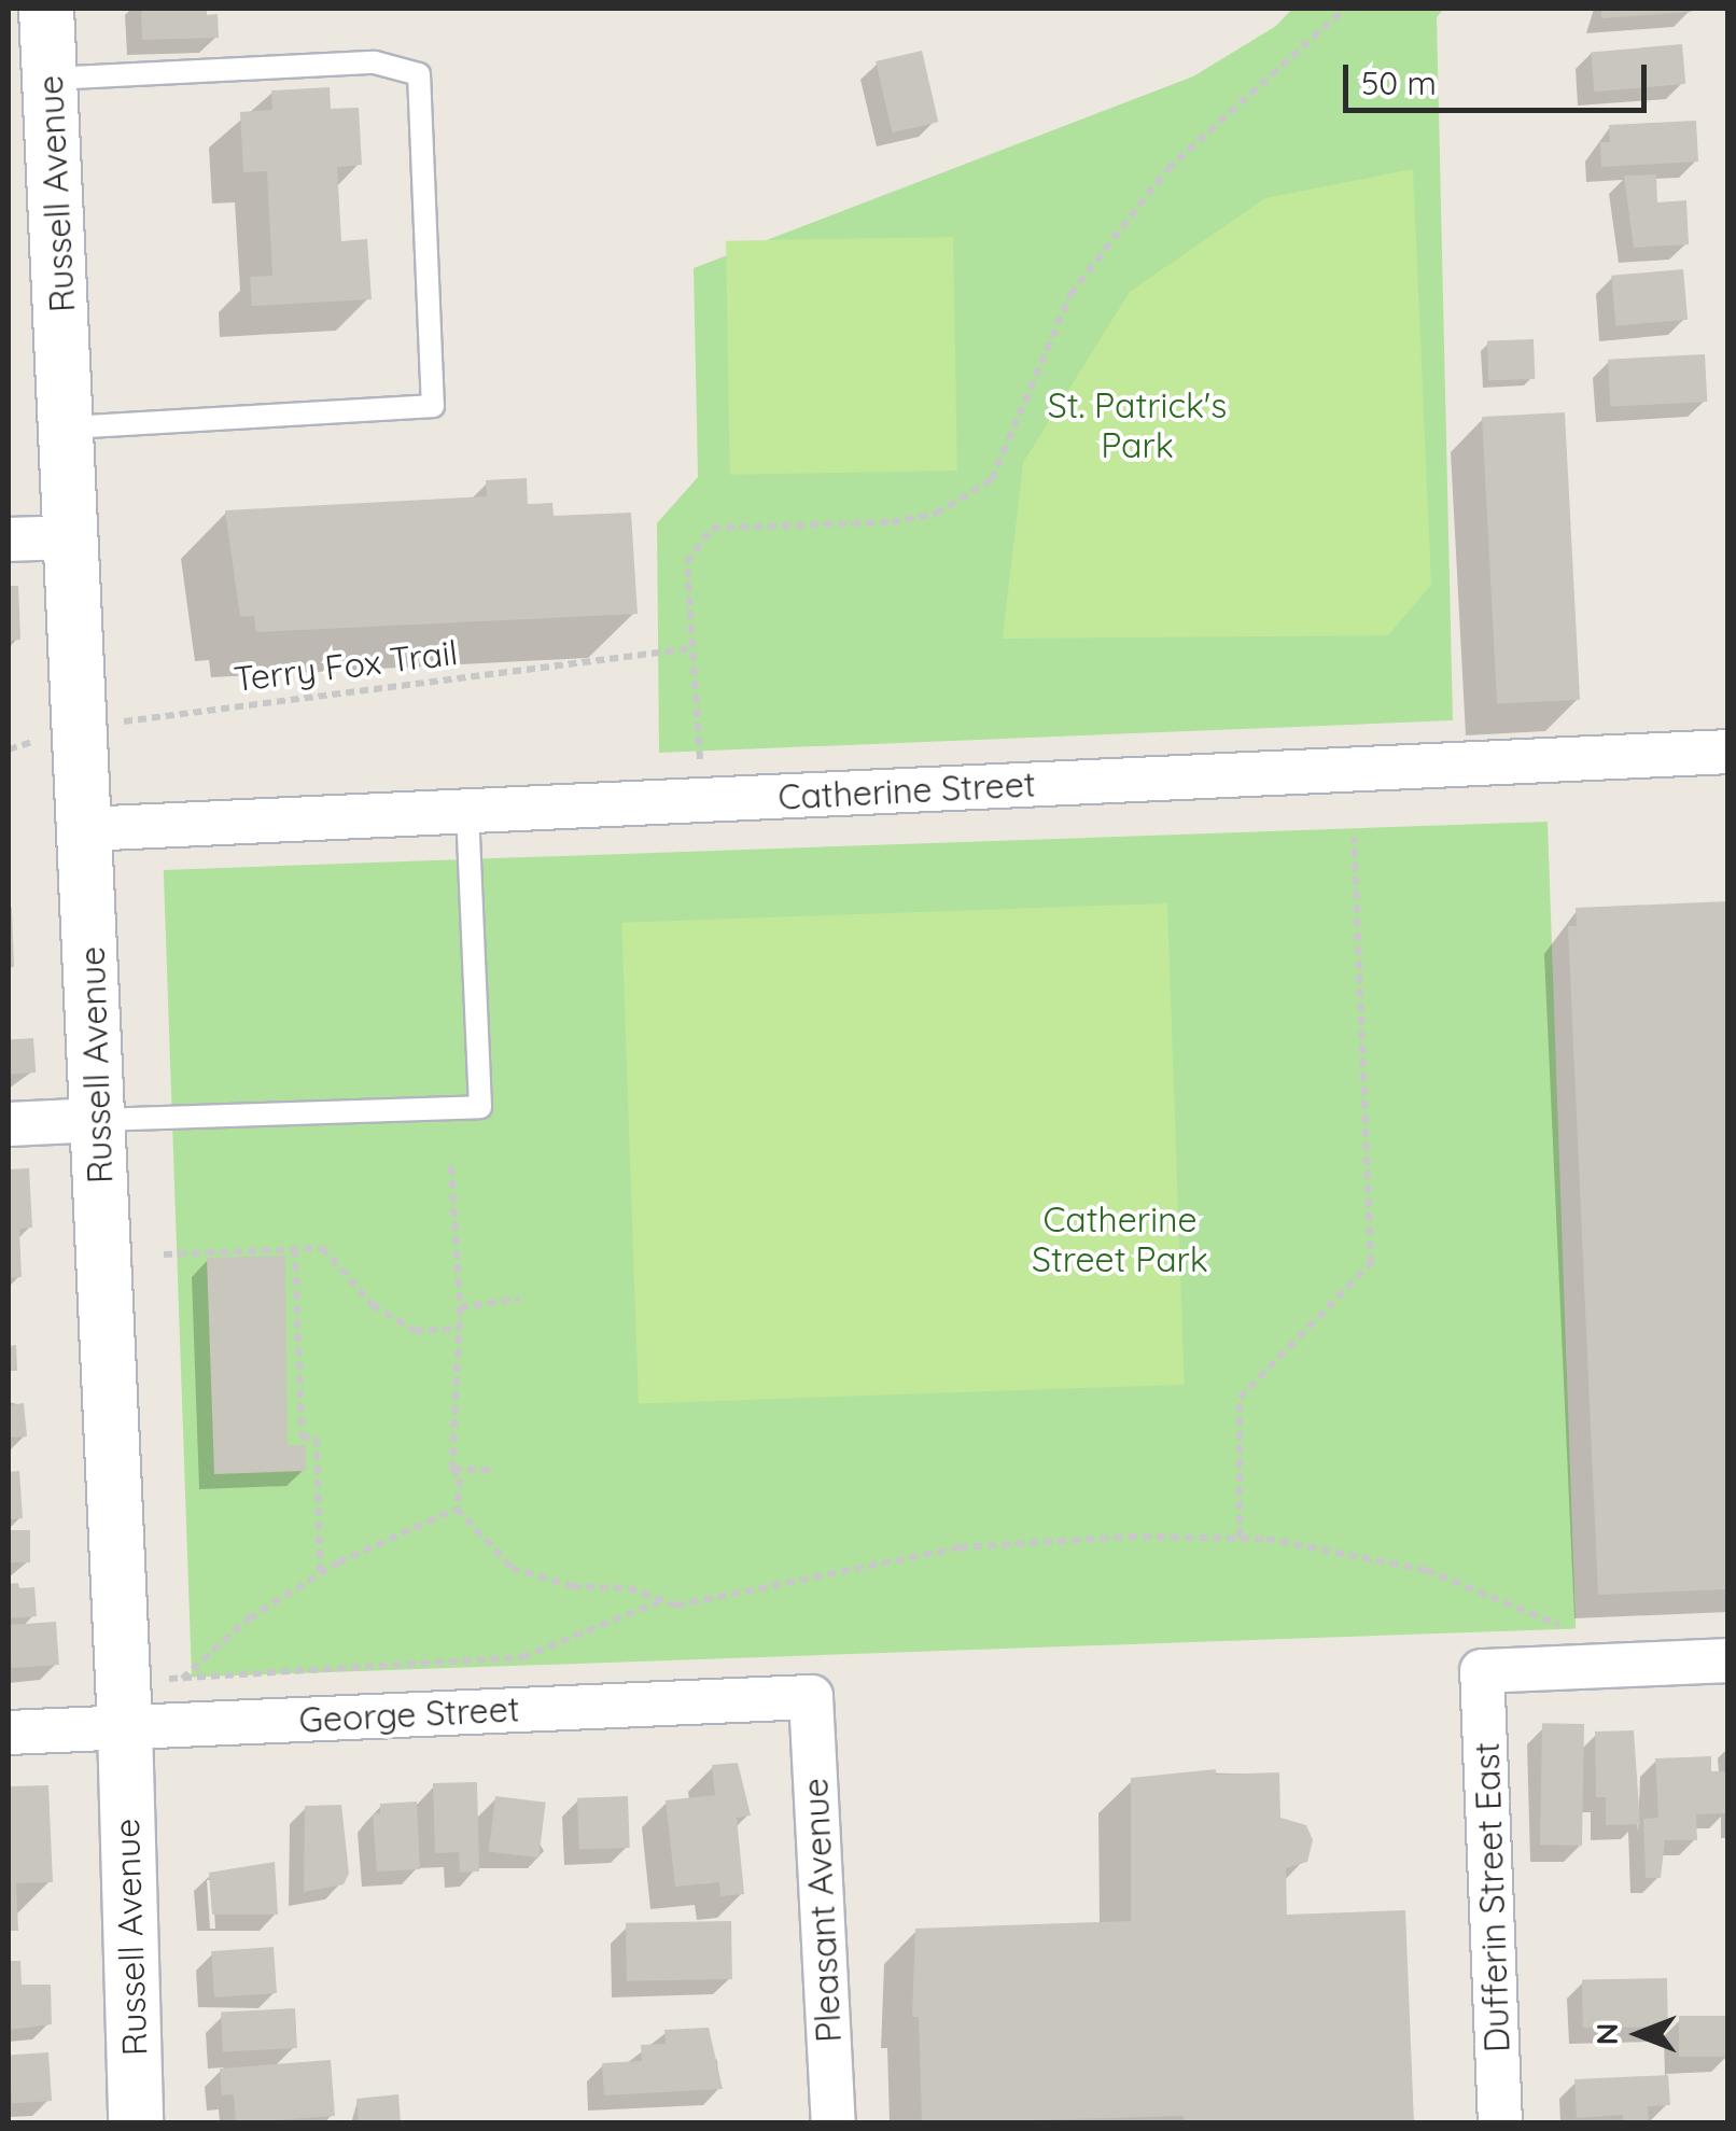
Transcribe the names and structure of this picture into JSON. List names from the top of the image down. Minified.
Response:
{"streets":{"street":["Russell Avenue","Catherine Street","George Street","Dufferin Street East","Pleasant Avenue"],"path":["Terry Fox Trail"]},"crossings":[["Russell Avenue","Terry Fox Trail"],["Russell Avenue","Catherine Street"],["Russell Avenue","George Street"],["George Street","Pleasant Avenue"]],"parks":["St. Patrick's Park","Catherine Street Park"],"scale_bar":"50 m","north":"left"}
